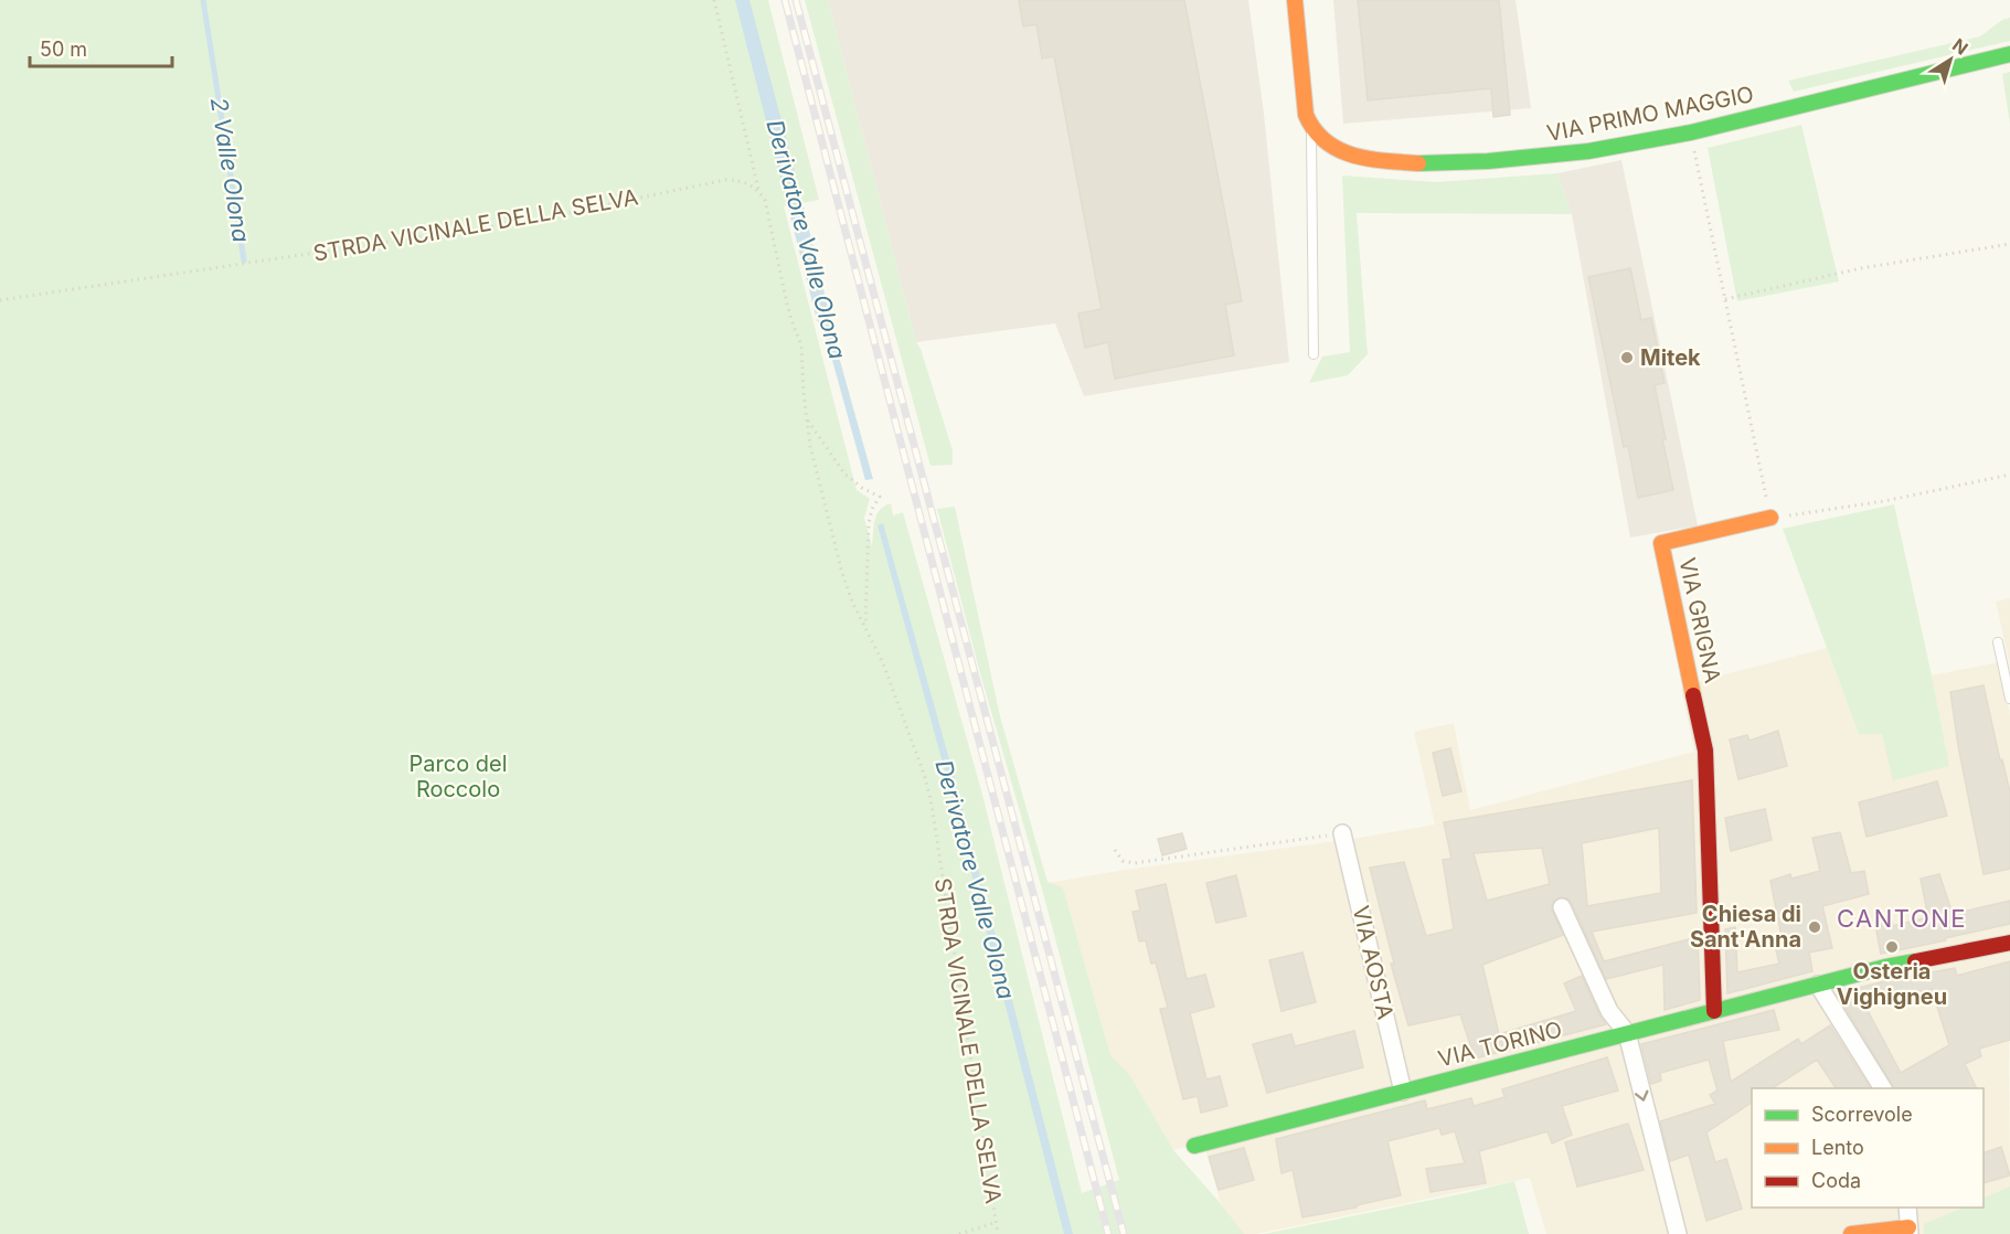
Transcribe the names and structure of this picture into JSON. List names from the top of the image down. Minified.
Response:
{"streets":{"street":["VIA PRIMO MAGGIO","VIA GRIGNA","VIA AOSTA","VIA TORINO"],"path":["STRDA VICINALE DELLA SELVA"]},"crossings":[["VIA GRIGNA","VIA TORINO"],["VIA AOSTA","VIA TORINO"]],"districts":["CANTONE"],"water":["2 Valle Olona","Derivatore Valle Olona"],"parks":["Parco del Roccolo"],"places":["Mitek","Chiesa di Sant'Anna","Osteria Vighigneu"],"legend":["Scorrevole","Lento","Coda"],"scale_bar":"50 m","north":"top right"}
